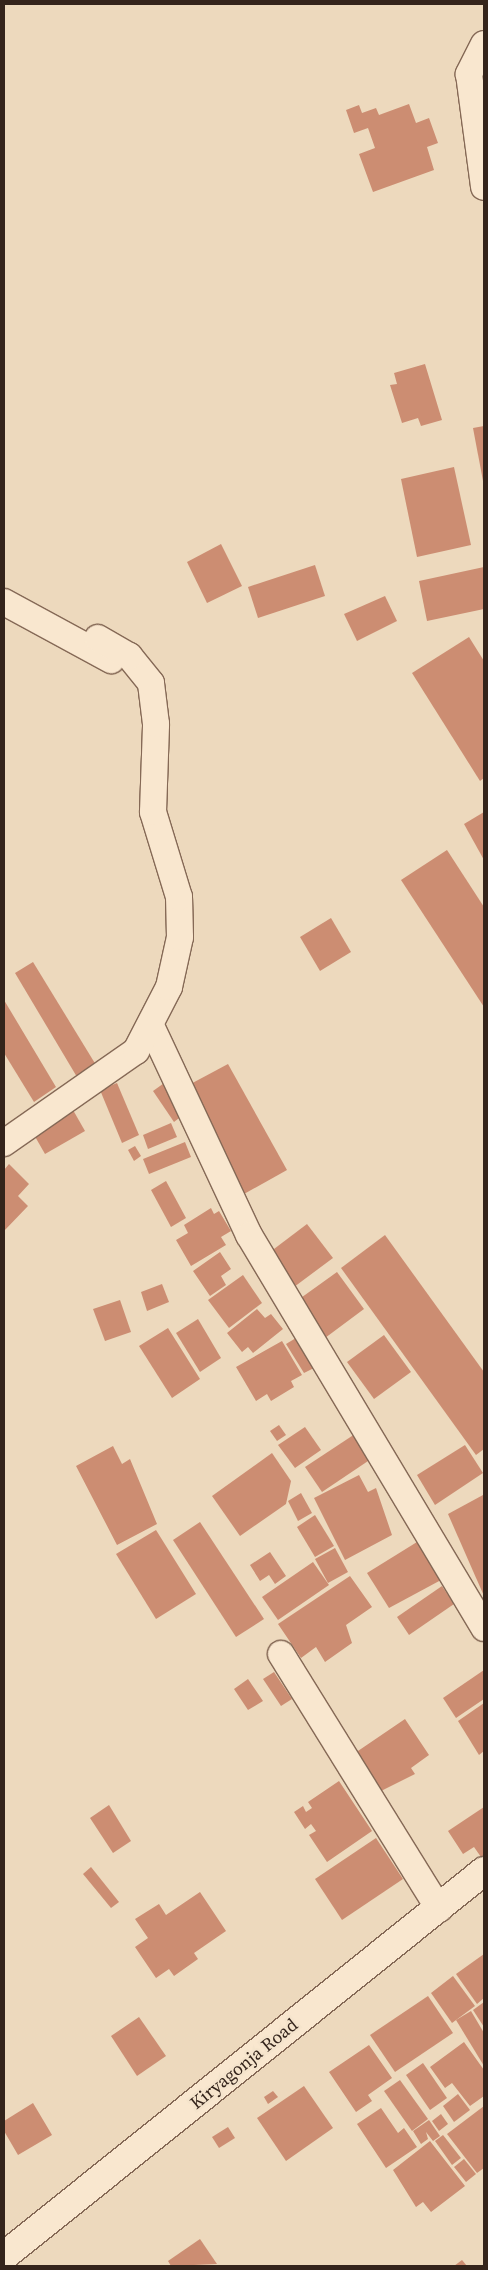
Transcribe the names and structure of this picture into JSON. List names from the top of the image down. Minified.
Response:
{"streets":{"street":["Kiryagonja Road"]}}
